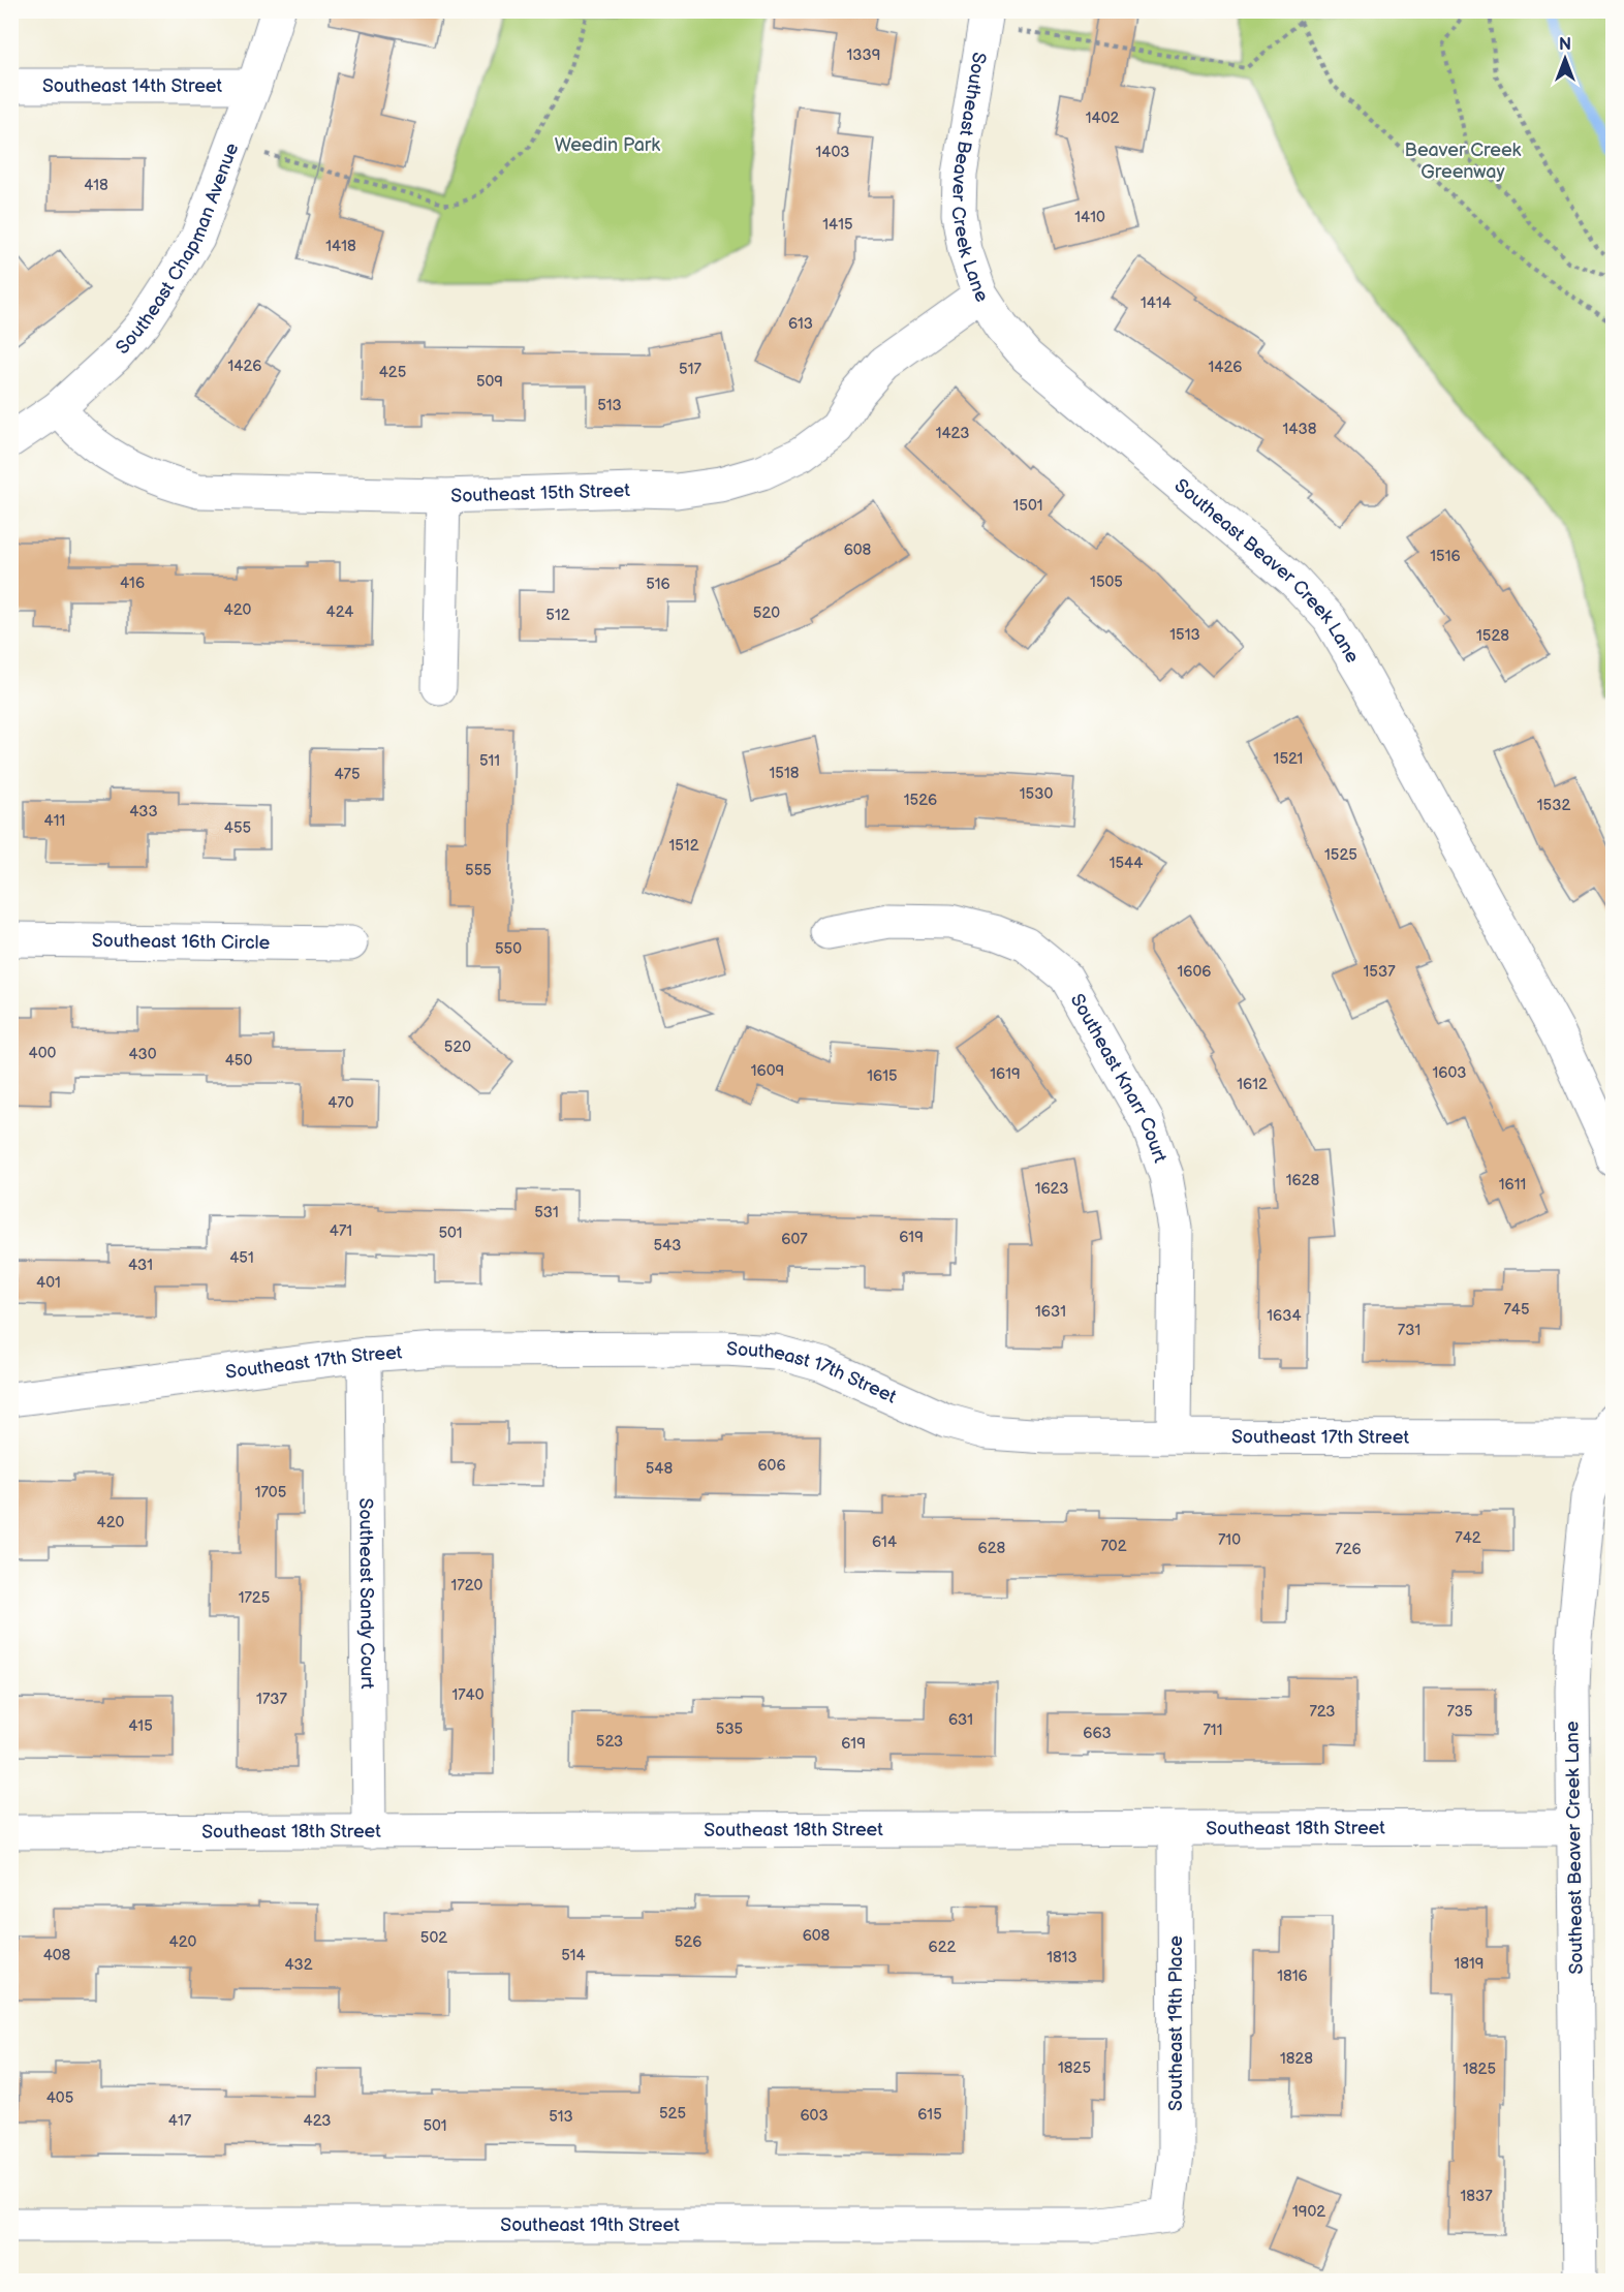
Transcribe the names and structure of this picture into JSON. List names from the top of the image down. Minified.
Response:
{"streets":{"street":["Southeast 14th Street","Southeast Beaver Creek Lane","Southeast Chapman Avenue","Southeast 15th Street","Southeast 16th Circle","Southeast Knarr Court","Southeast 17th Street","Southeast Sandy Court","Southeast 18th Street","Southeast 19th Place","Southeast 19th Street"]},"crossings":[["Southeast 14th Street","Southeast Chapman Avenue"],["Southeast Beaver Creek Lane","Southeast 15th Street"],["Southeast Beaver Creek Lane","Southeast 17th Street"],["Southeast Beaver Creek Lane","Southeast 18th Street"],["Southeast Chapman Avenue","Southeast 15th Street"],["Southeast Knarr Court","Southeast 17th Street"],["Southeast 17th Street","Southeast Sandy Court"],["Southeast Sandy Court","Southeast 18th Street"],["Southeast 18th Street","Southeast 19th Place"],["Southeast 19th Place","Southeast 19th Street"]],"parks":["Weedin Park","Beaver Creek Greenway"],"house_numbers":["1339","1402","1403","418","1410","1415","1418","1414","613","1426","1426","517","425","509","513","1438","1423","1501","608","1516","1505","416","516","420","424","520","512","1513","1528","1521","511","1518","475","1530","1526","1532","433","411","455","1512","1525","1544","555","550","1606","1537","520","400","430","450","1609","1603","1619","1615","1612","470","1628","1611","1623","531","471","501","619","607","543","451","431","401","745","1631","1634","731","606","548","1705","420","742","710","614","702","628","726","1720","1725","1740","1737","723","735","631","415","535","711","663","523","619","608","502","420","526","622","408","514","1813","1819","432","1816","1828","1825","1825","405","525","615","603","513","417","423","501","1837","1902"],"north":"top"}
